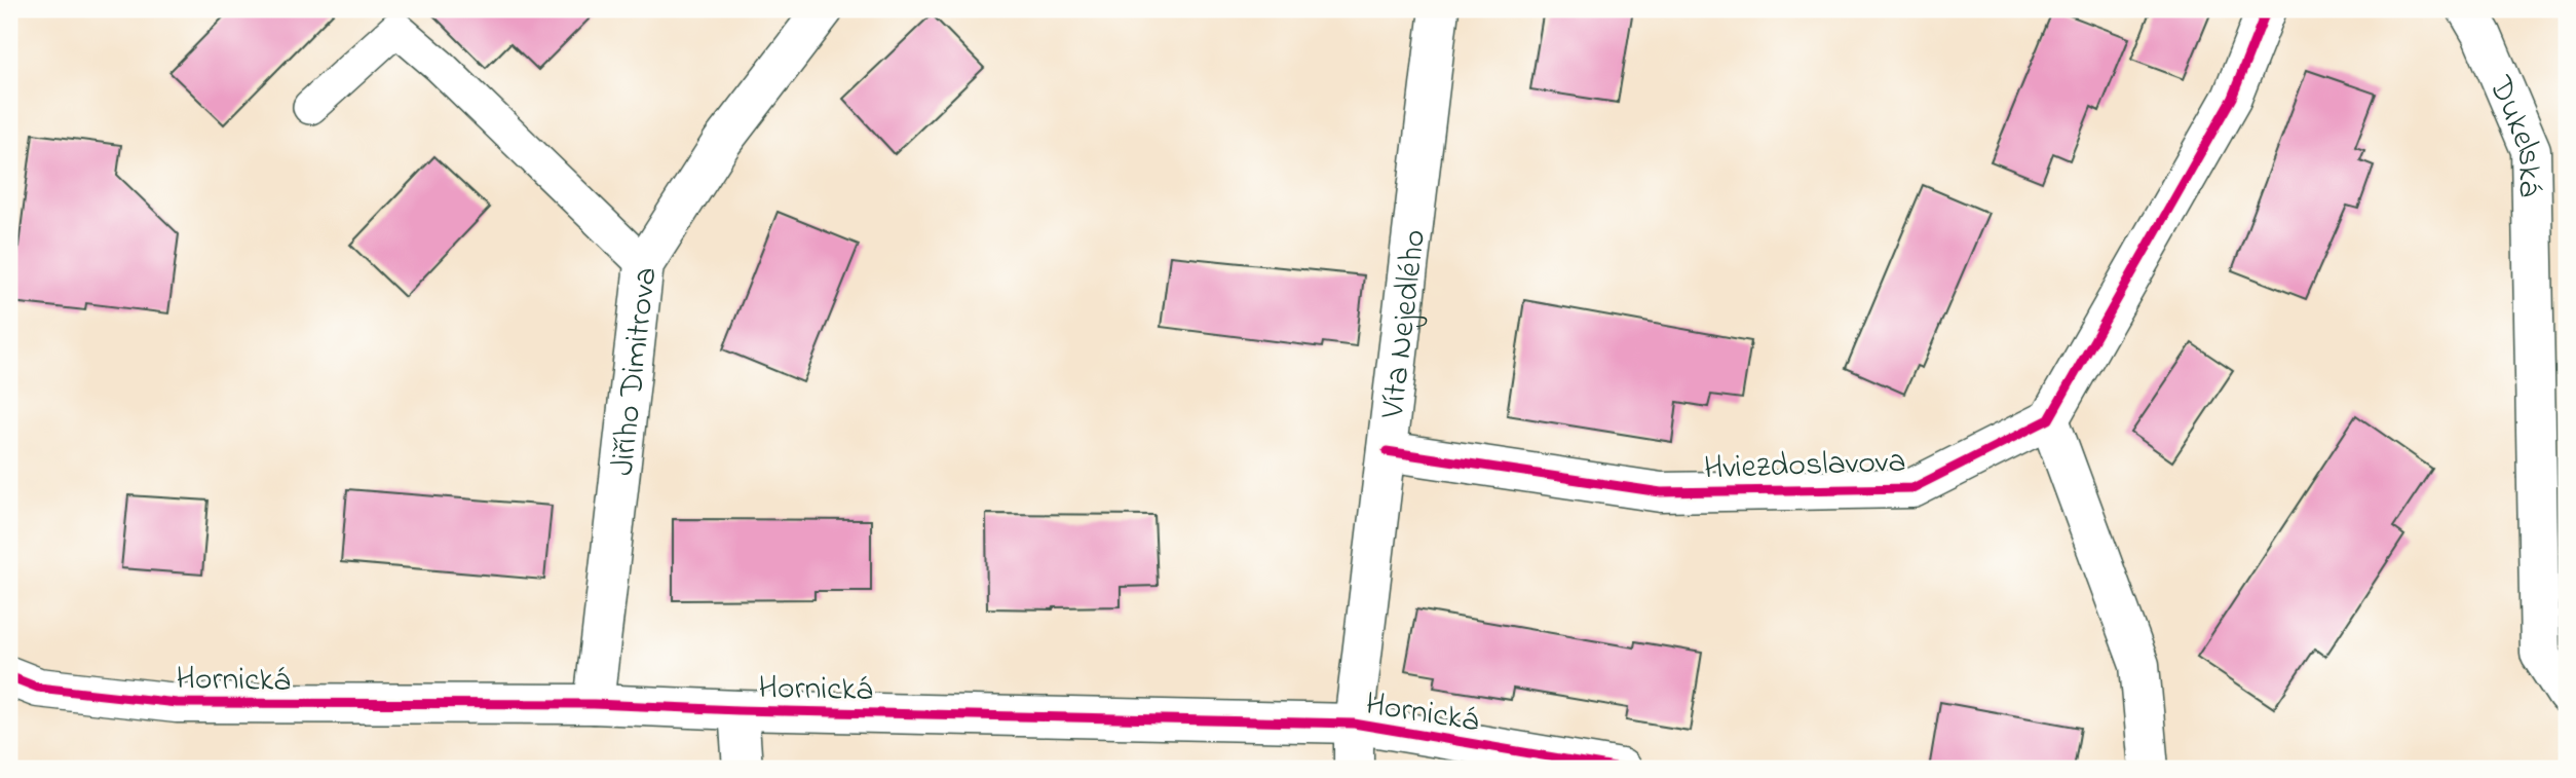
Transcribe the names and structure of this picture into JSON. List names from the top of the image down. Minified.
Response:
{"streets":{"street":["Dukelská","Víta Nejedlého","Jiřího Dimitrova","Hviezdoslavova","Hornická"]},"crossings":[["Víta Nejedlého","Hviezdoslavova"],["Víta Nejedlého","Hornická"],["Jiřího Dimitrova","Hornická"]]}
